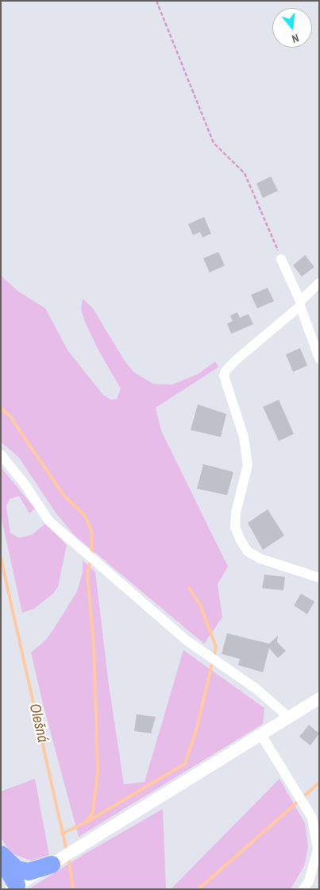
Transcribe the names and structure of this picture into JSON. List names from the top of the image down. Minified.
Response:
{"water":["Olešná"],"north":"bottom"}
